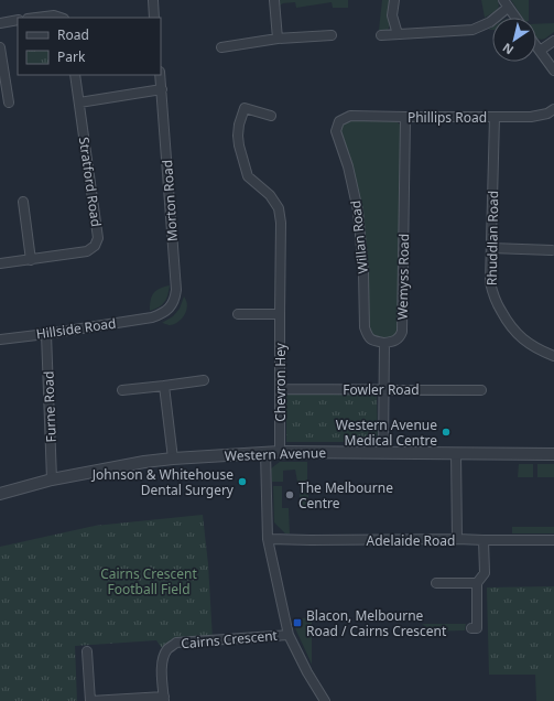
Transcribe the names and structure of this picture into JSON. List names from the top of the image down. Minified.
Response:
{"streets":{"street":["Phillips Road","Stratford Road","Morton Road","Willan Road","Rhuddlan Road","Wemyss Road","Hillside Road","Chevron Hey","Fowler Road","Furne Road","Western Avenue","Adelaide Road","Cairns Crescent"]},"crossings":[["Phillips Road","Willan Road"],["Phillips Road","Rhuddlan Road"],["Phillips Road","Wemyss Road"],["Morton Road","Hillside Road"],["Willan Road","Wemyss Road"],["Hillside Road","Furne Road"],["Chevron Hey","Fowler Road"],["Chevron Hey","Western Avenue"],["Furne Road","Western Avenue"]],"parks":["Cairns Crescent Football Field"],"places":{"other":["Western Avenue Medical Centre","Johnson & Whitehouse Dental Surgery","The Melbourne Centre"],"transit":["Blacon, Melbourne Road / Cairns Crescent"]},"legend":["Road","Park"],"north":"bottom left"}
